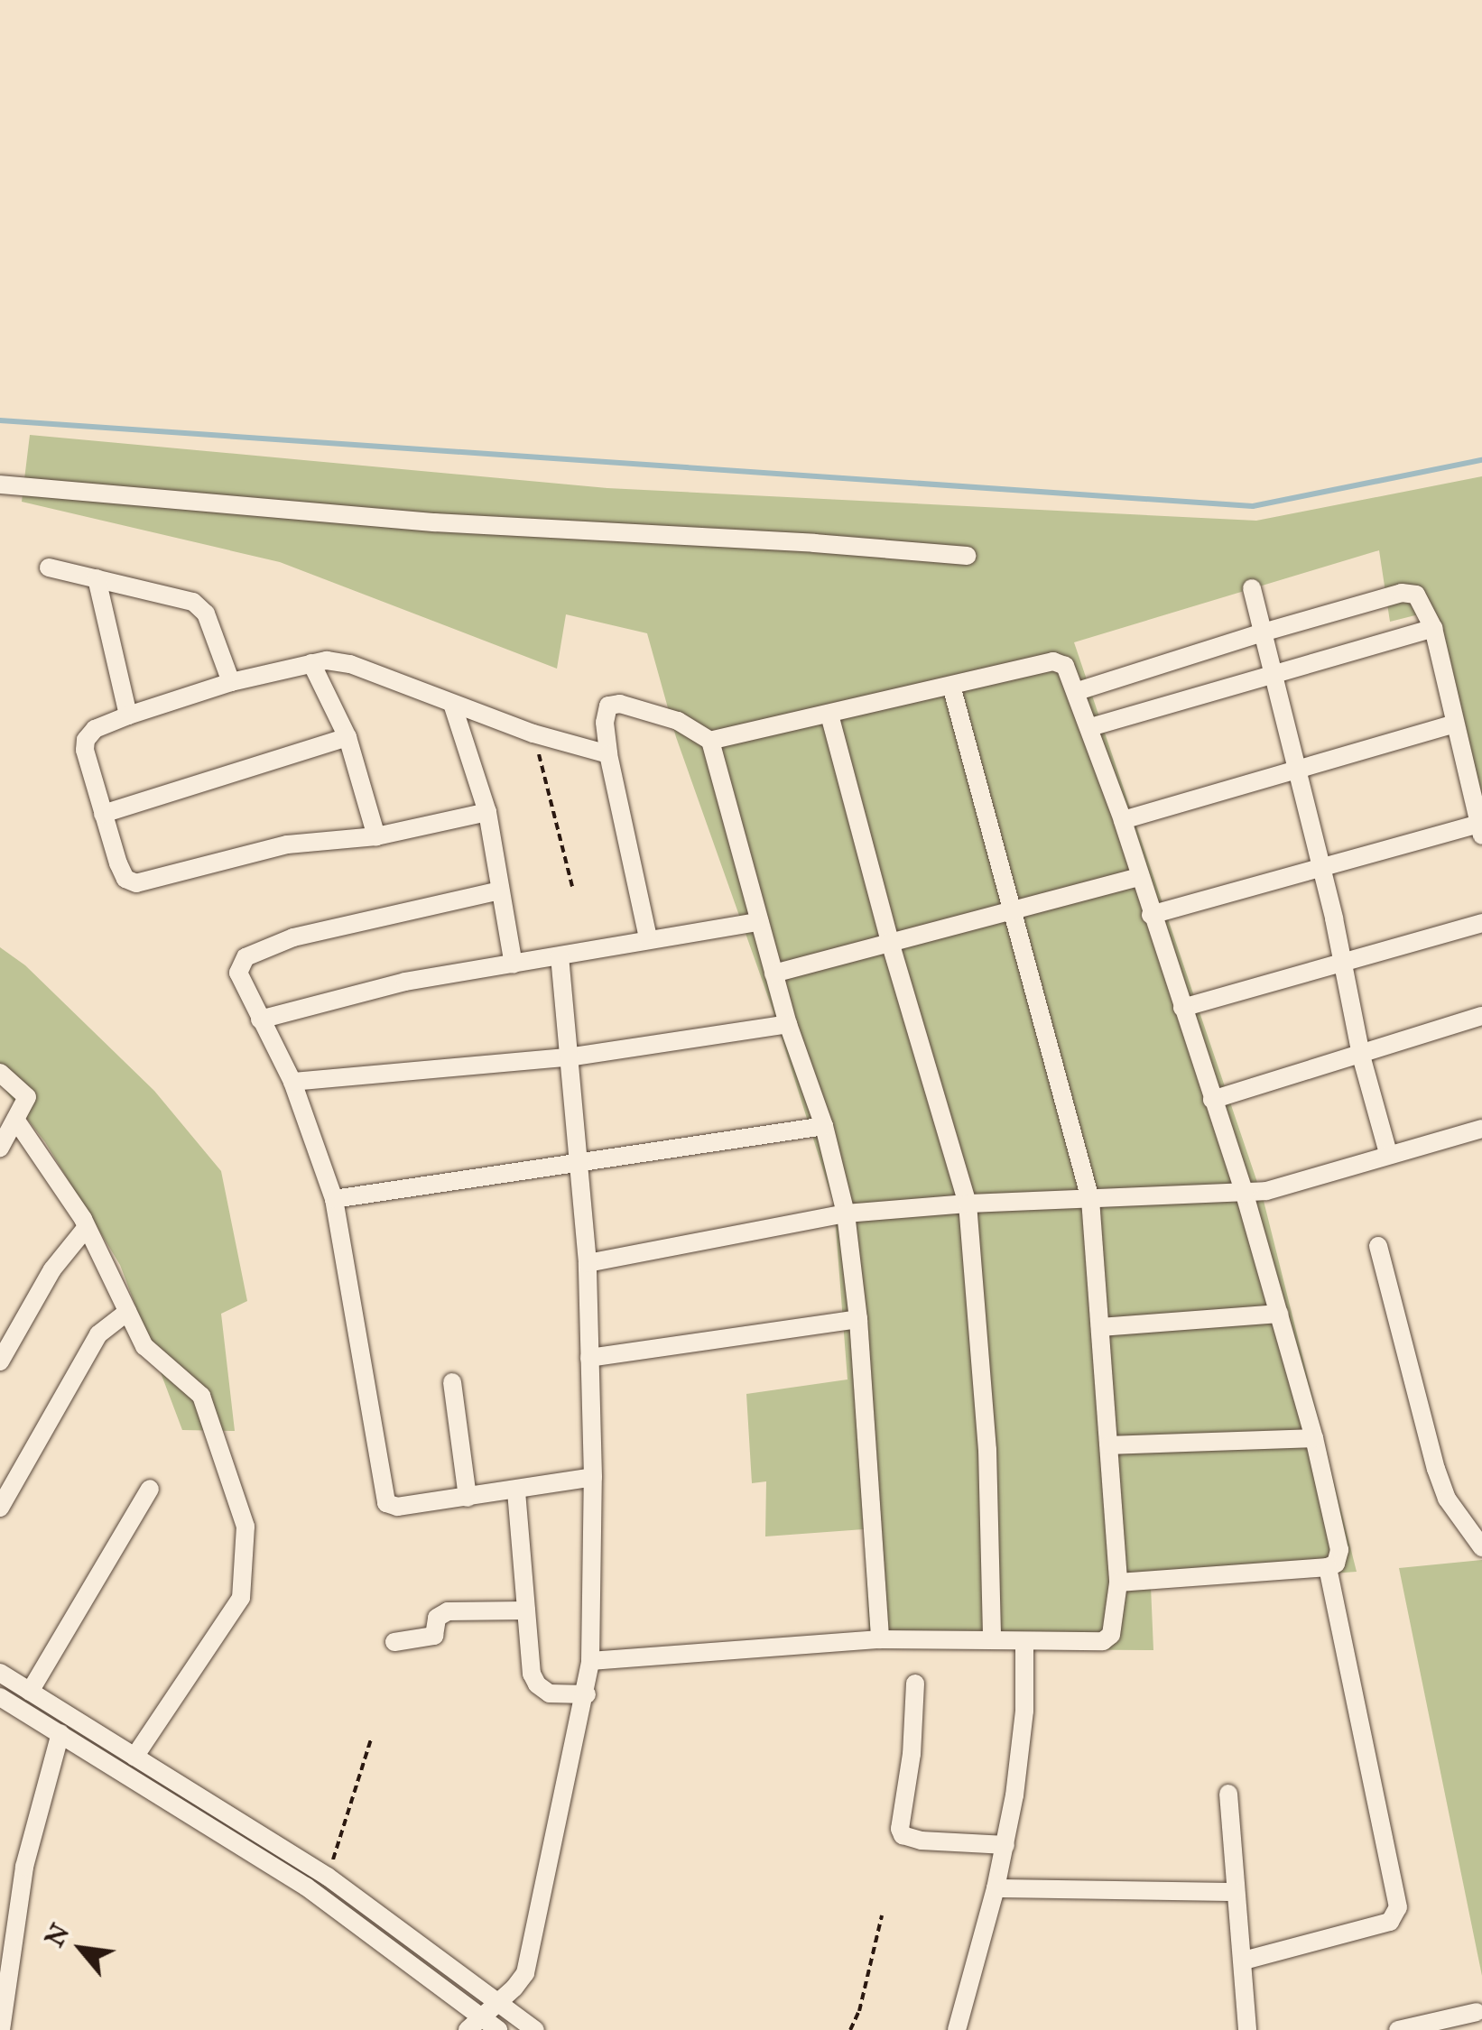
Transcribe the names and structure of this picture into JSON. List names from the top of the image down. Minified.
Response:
{"north":"top left"}
